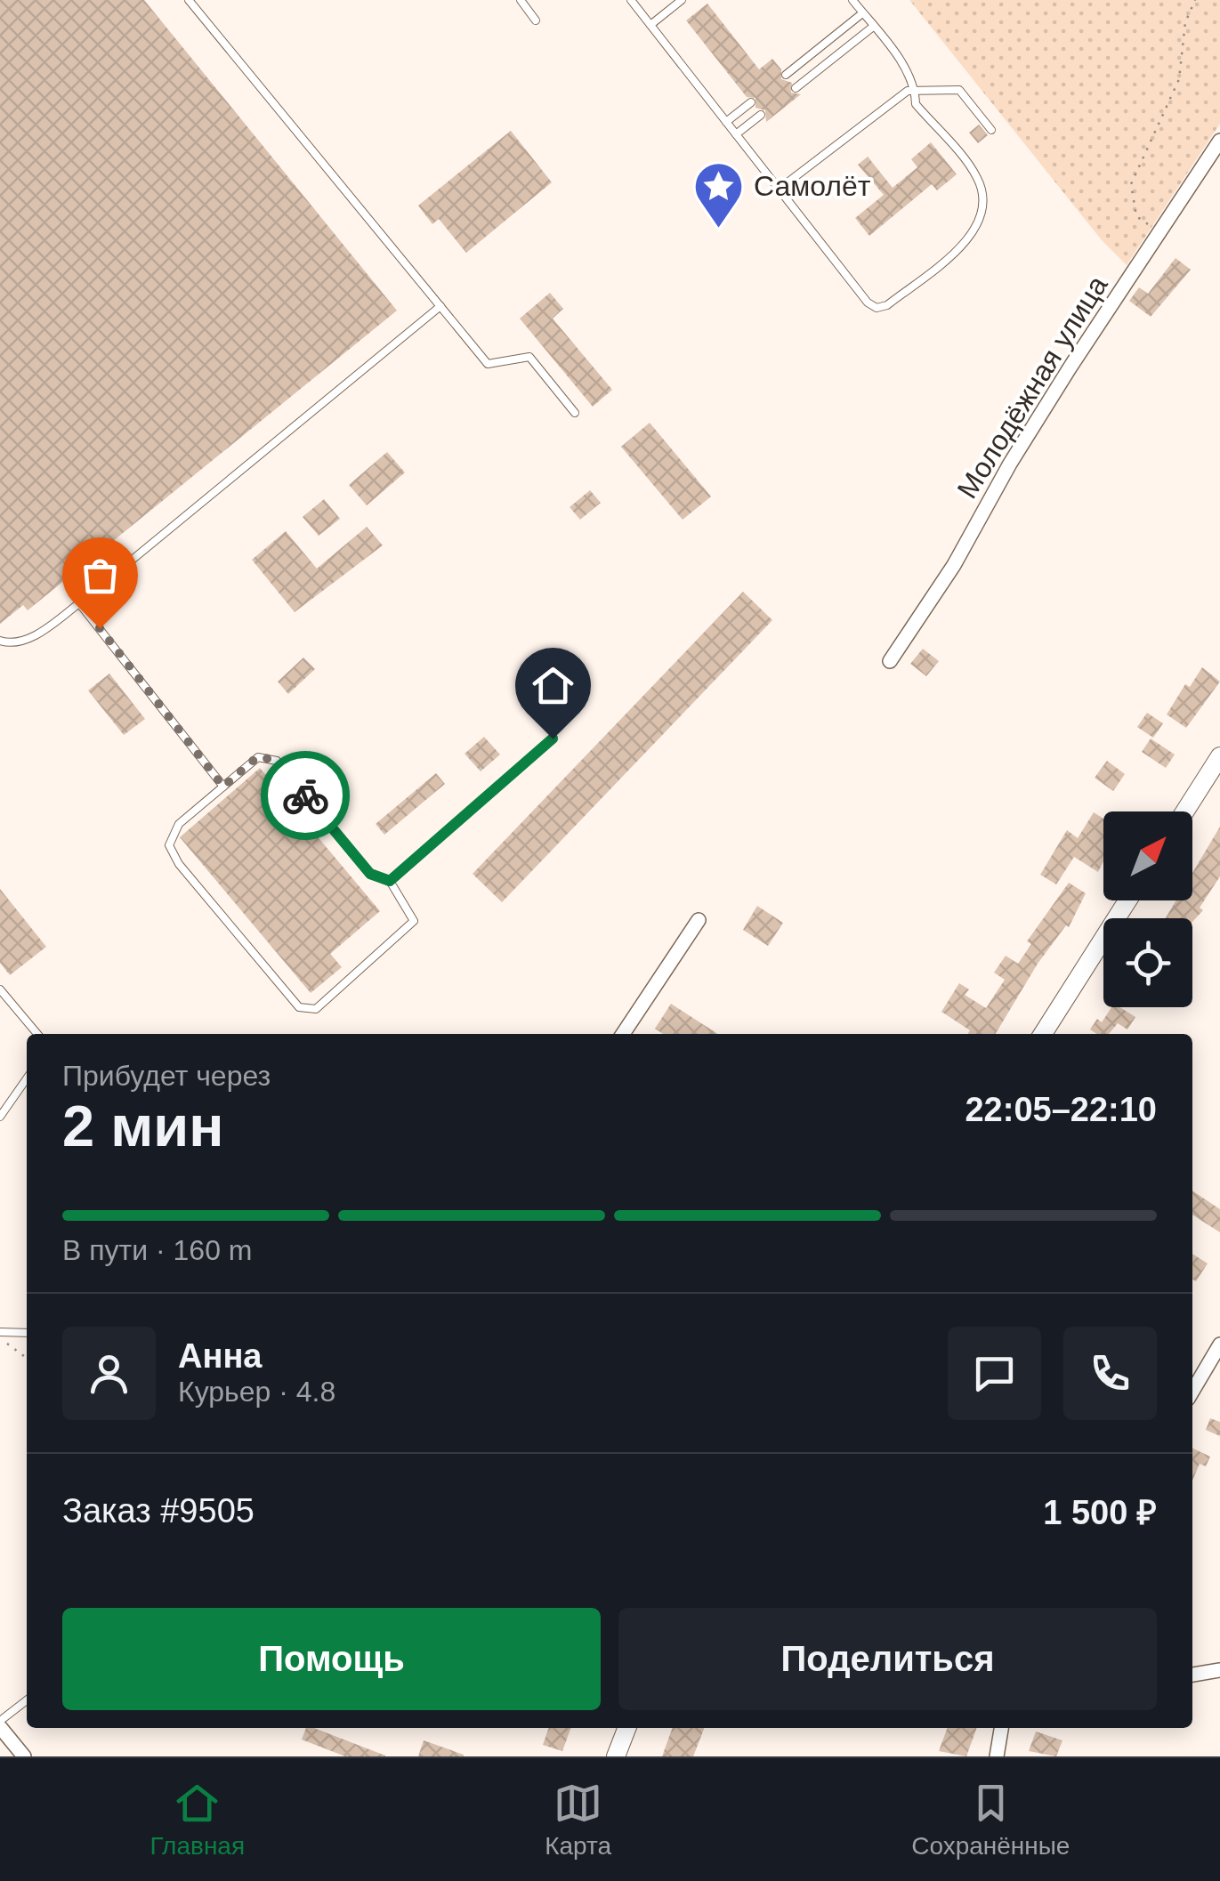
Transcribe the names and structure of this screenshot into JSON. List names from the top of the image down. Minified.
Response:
{"streets":{"street":["Молодёжная улица"]},"places":{"place":["Самолёт"]},"north":"top right","page":{"heading":["2 мин","Прибудет через","22:05–22:10"],"panel":["Анна","Курьер · 4.8","Заказ #9505","1 500 ₽"],"bar":"В пути · 160 m","buttons":["Помощь","Поделиться"],"tabs":["Главная","Карта","Сохранённые"]}}
